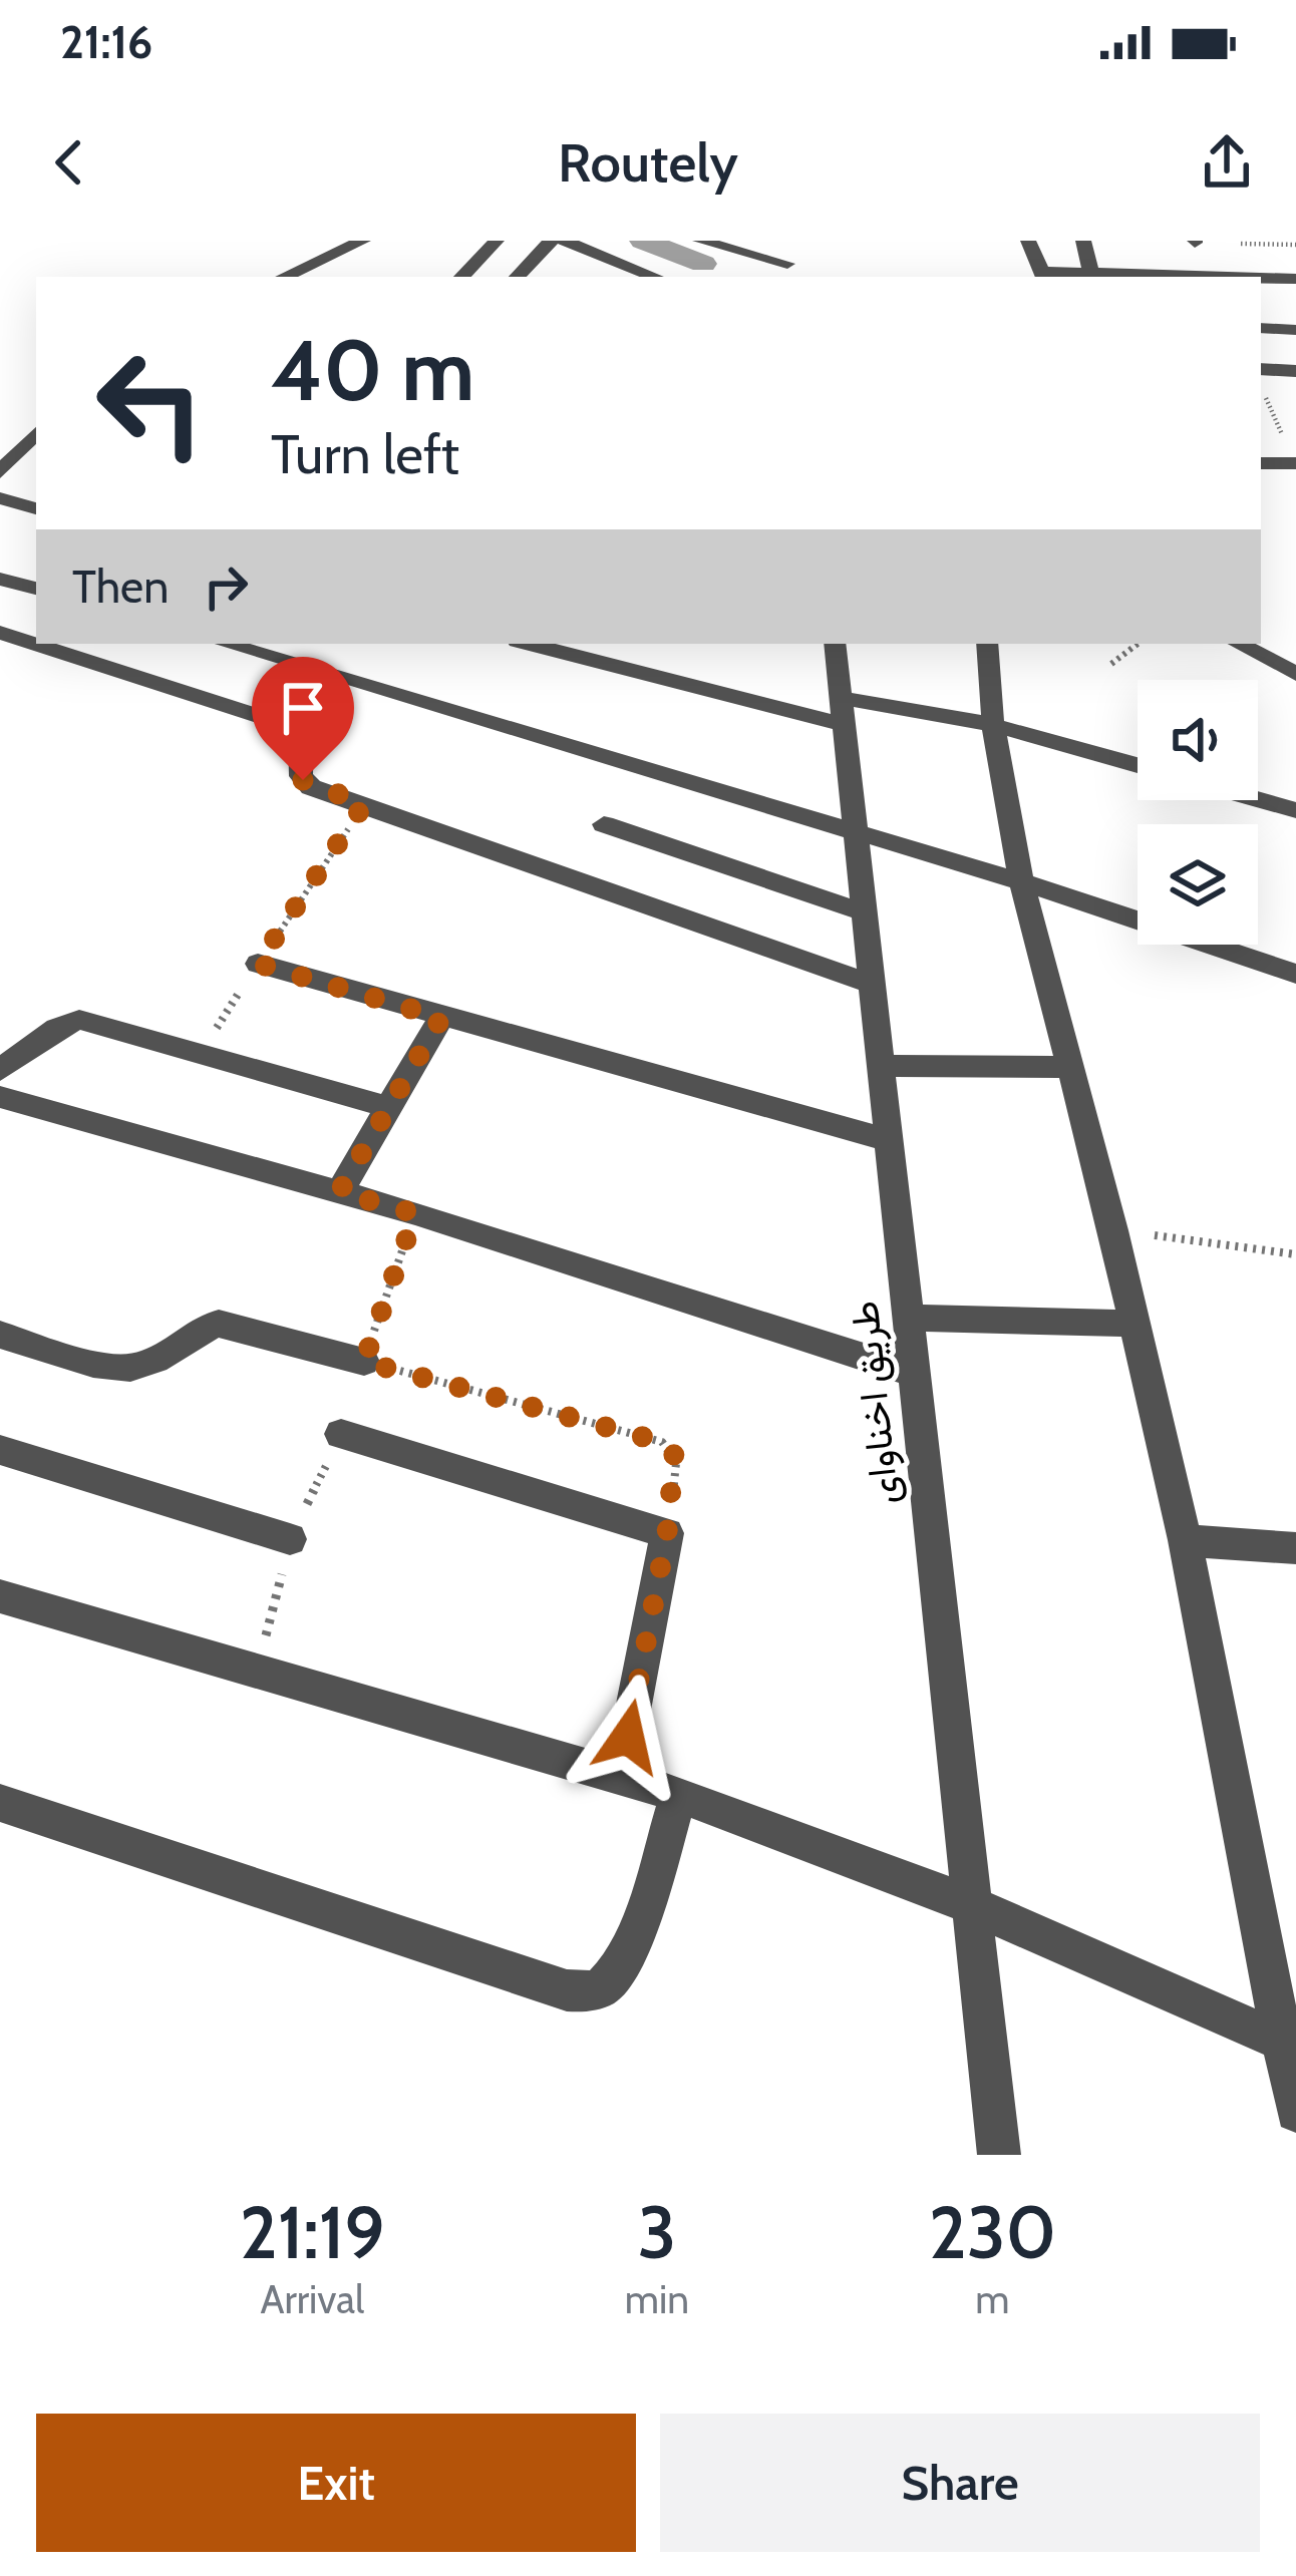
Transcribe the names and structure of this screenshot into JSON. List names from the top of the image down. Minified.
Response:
{"streets":{"street":["طريق اخناواى"]},"page":{"status":"21:16","header":"Routely","turn":["40 m","Turn left"],"then":"Then","eta":["21:19","Arrival","3","min","230","m"],"buttons":["Exit","Share"]}}
